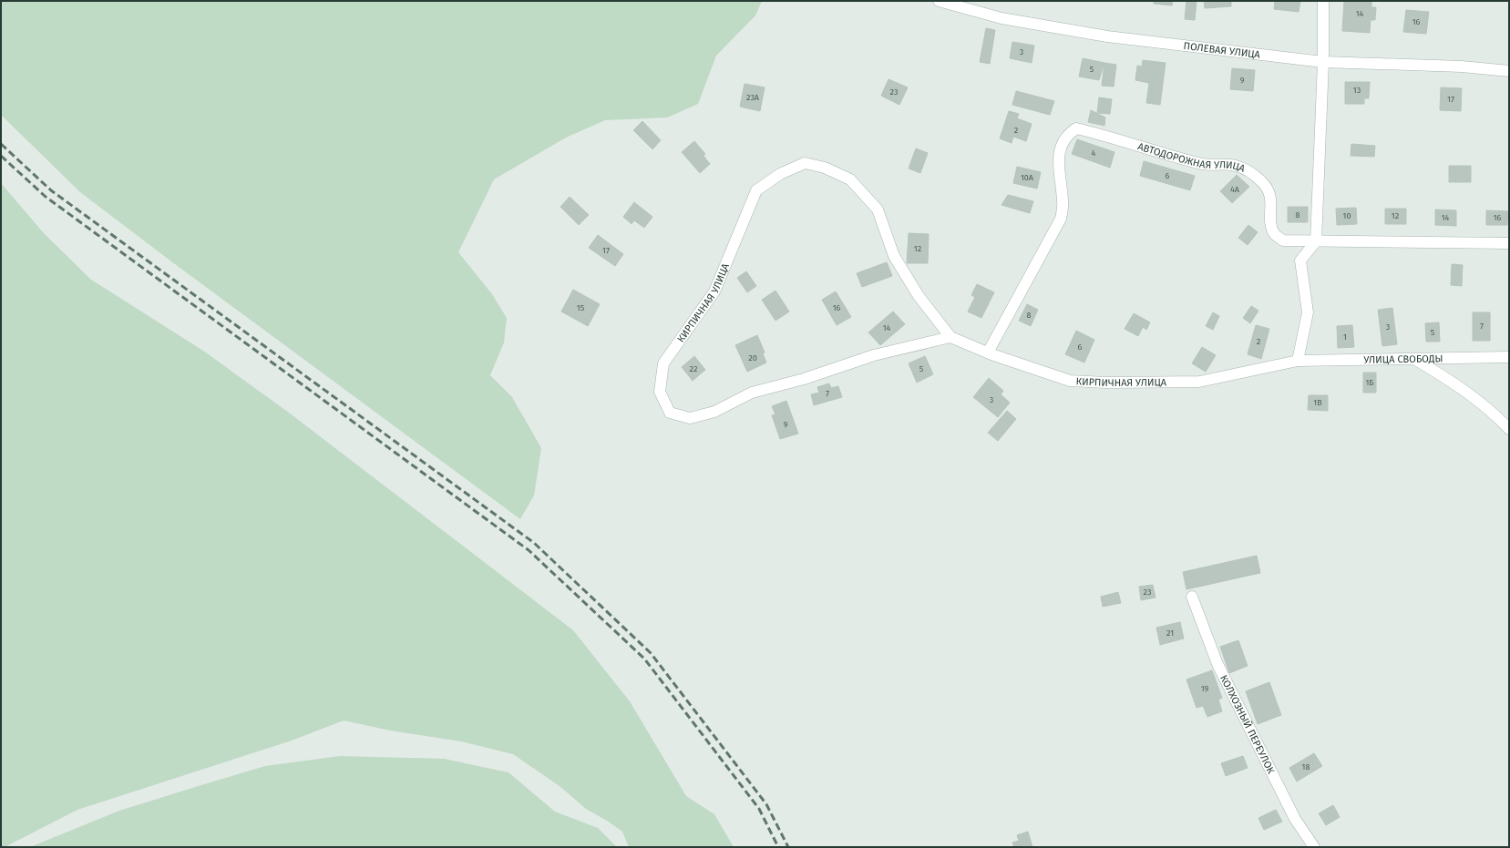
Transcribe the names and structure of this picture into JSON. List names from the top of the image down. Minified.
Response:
{"streets":{"street":["ПОЛЕВАЯ УЛИЦА","АВТОДОРОЖНАЯ УЛИЦА","КИРПИЧНАЯ УЛИЦА","УЛИЦА СВОБОДЫ","КОЛХОЗНЫЙ ПЕРЕУЛОК"]},"crossings":[["АВТОДОРОЖНАЯ УЛИЦА","КИРПИЧНАЯ УЛИЦА"],["КИРПИЧНАЯ УЛИЦА","УЛИЦА СВОБОДЫ"]],"house_numbers":["14","16","3","5","9","13","23","23А","17","2","4","6","10А","4А","8","10","12","14","16","12","17","15","16","8","7","3","14","5","1","2","6","20","22","5","1Б","7","3","1В","9","23","21","19","18"]}
